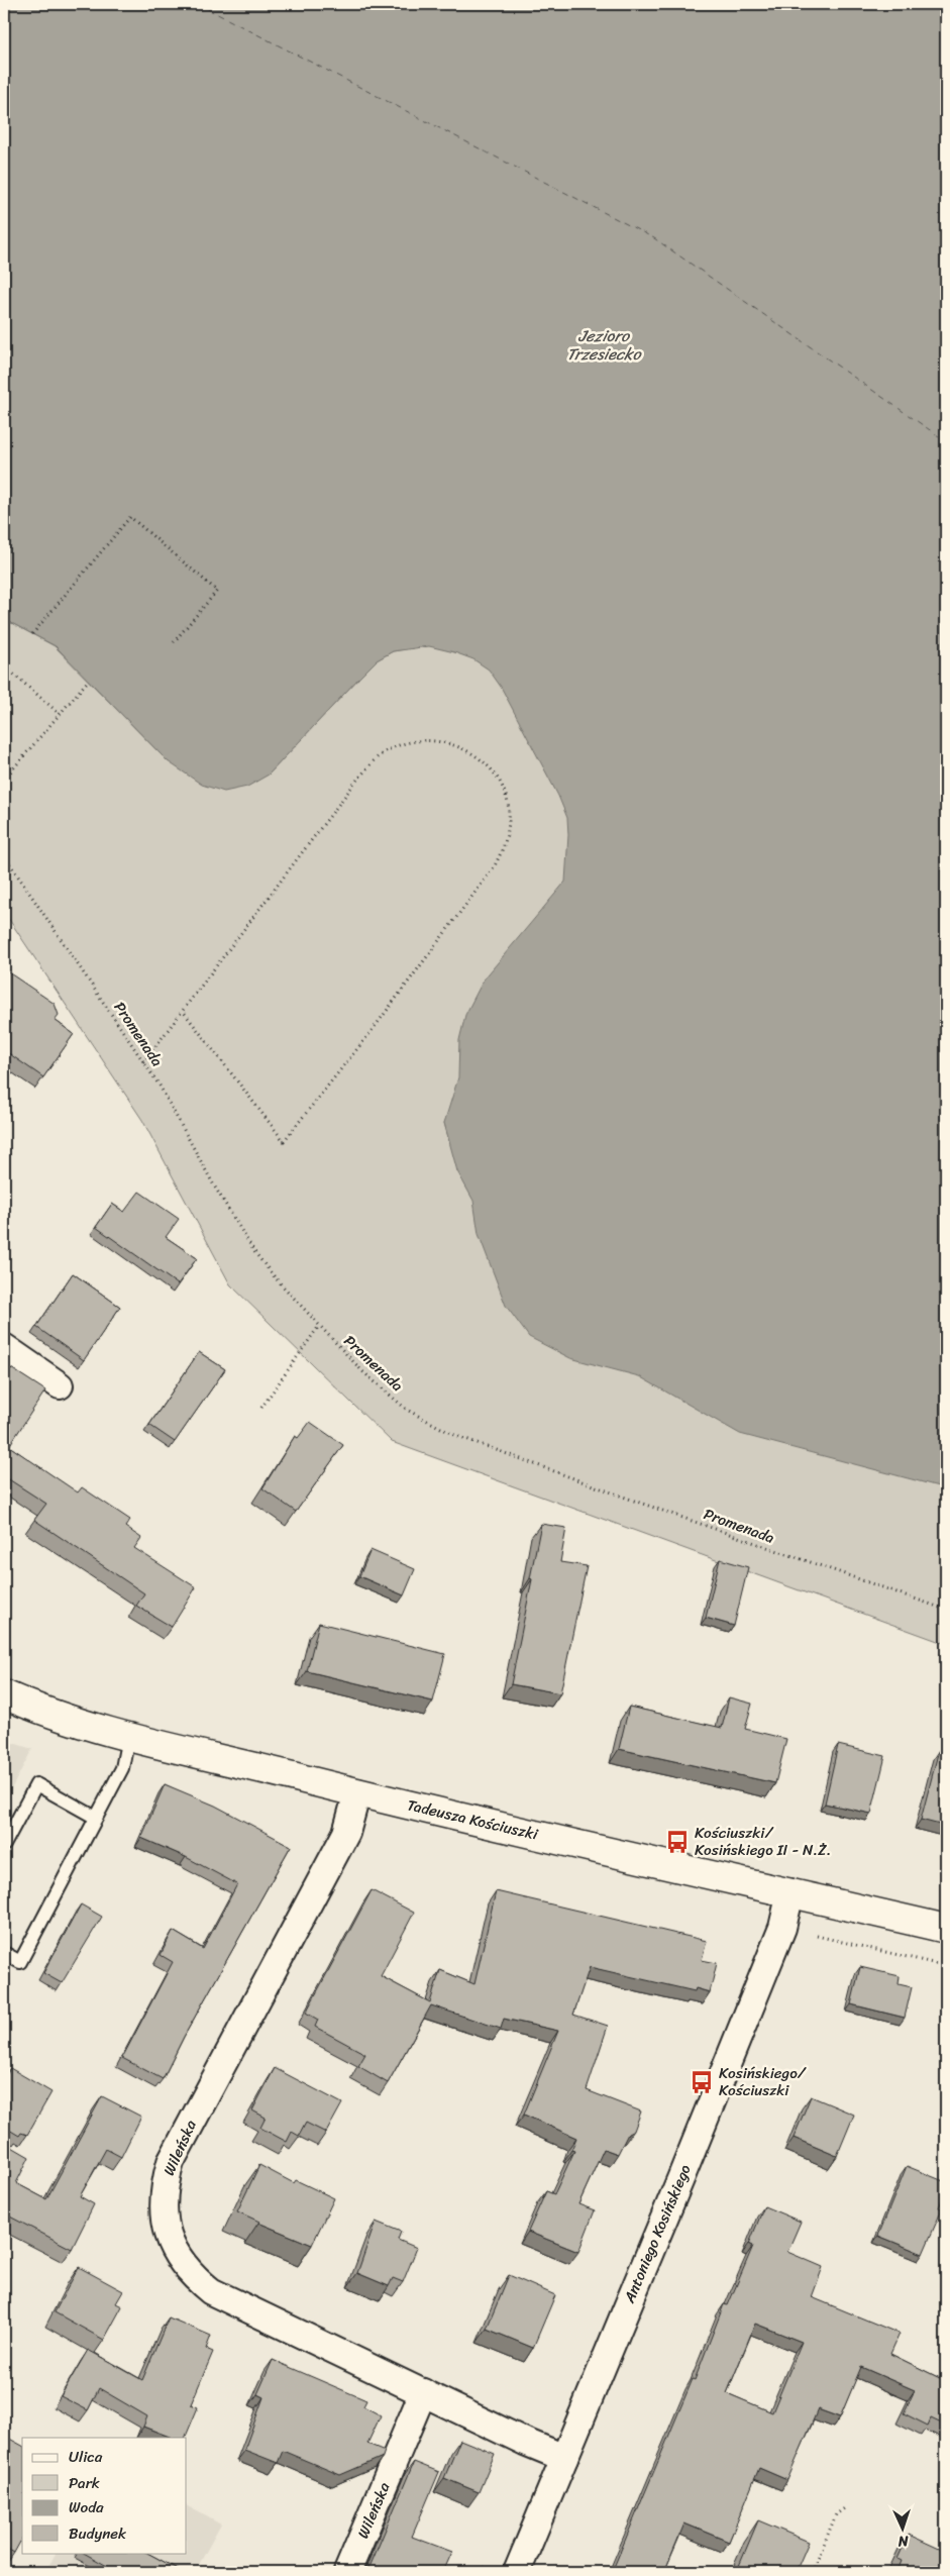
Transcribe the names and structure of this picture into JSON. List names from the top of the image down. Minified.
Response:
{"streets":{"street":["Tadeusza Kościuszki","Wileńska","Antoniego Kosińskiego"],"path":["Promenada"]},"crossings":[["Tadeusza Kościuszki","Wileńska"],["Tadeusza Kościuszki","Antoniego Kosińskiego"],["Wileńska","Antoniego Kosińskiego"]],"water":["Jezioro Trzesiecko"],"places":{"bus stop":["Kościuszki/ Kosińskiego II - N.Ż.","Kosińskiego/ Kościuszki"]},"legend":["Ulica","Park","Woda","Budynek"],"north":"bottom"}
